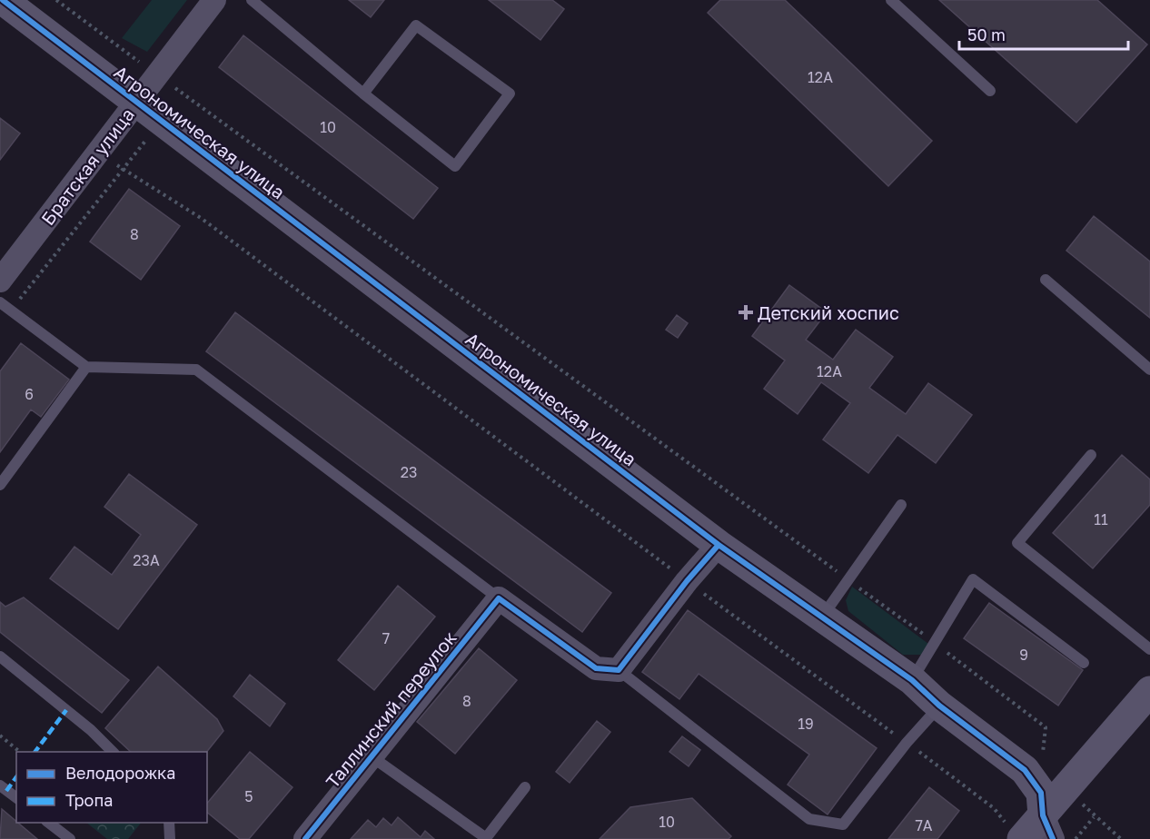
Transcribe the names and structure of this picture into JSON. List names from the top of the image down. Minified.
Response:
{"streets":{"street":["Агрономическая улица","Братская улица","Таллинский переулок"]},"crossings":[["Агрономическая улица","Братская улица"]],"places":{"health":["Детский хоспис"]},"house_numbers":["12А","10","8","12А","6","23","11","23А","7","9","8","19","5","10","7А"],"legend":["Велодорожка","Тропа"],"scale_bar":"50 m"}
